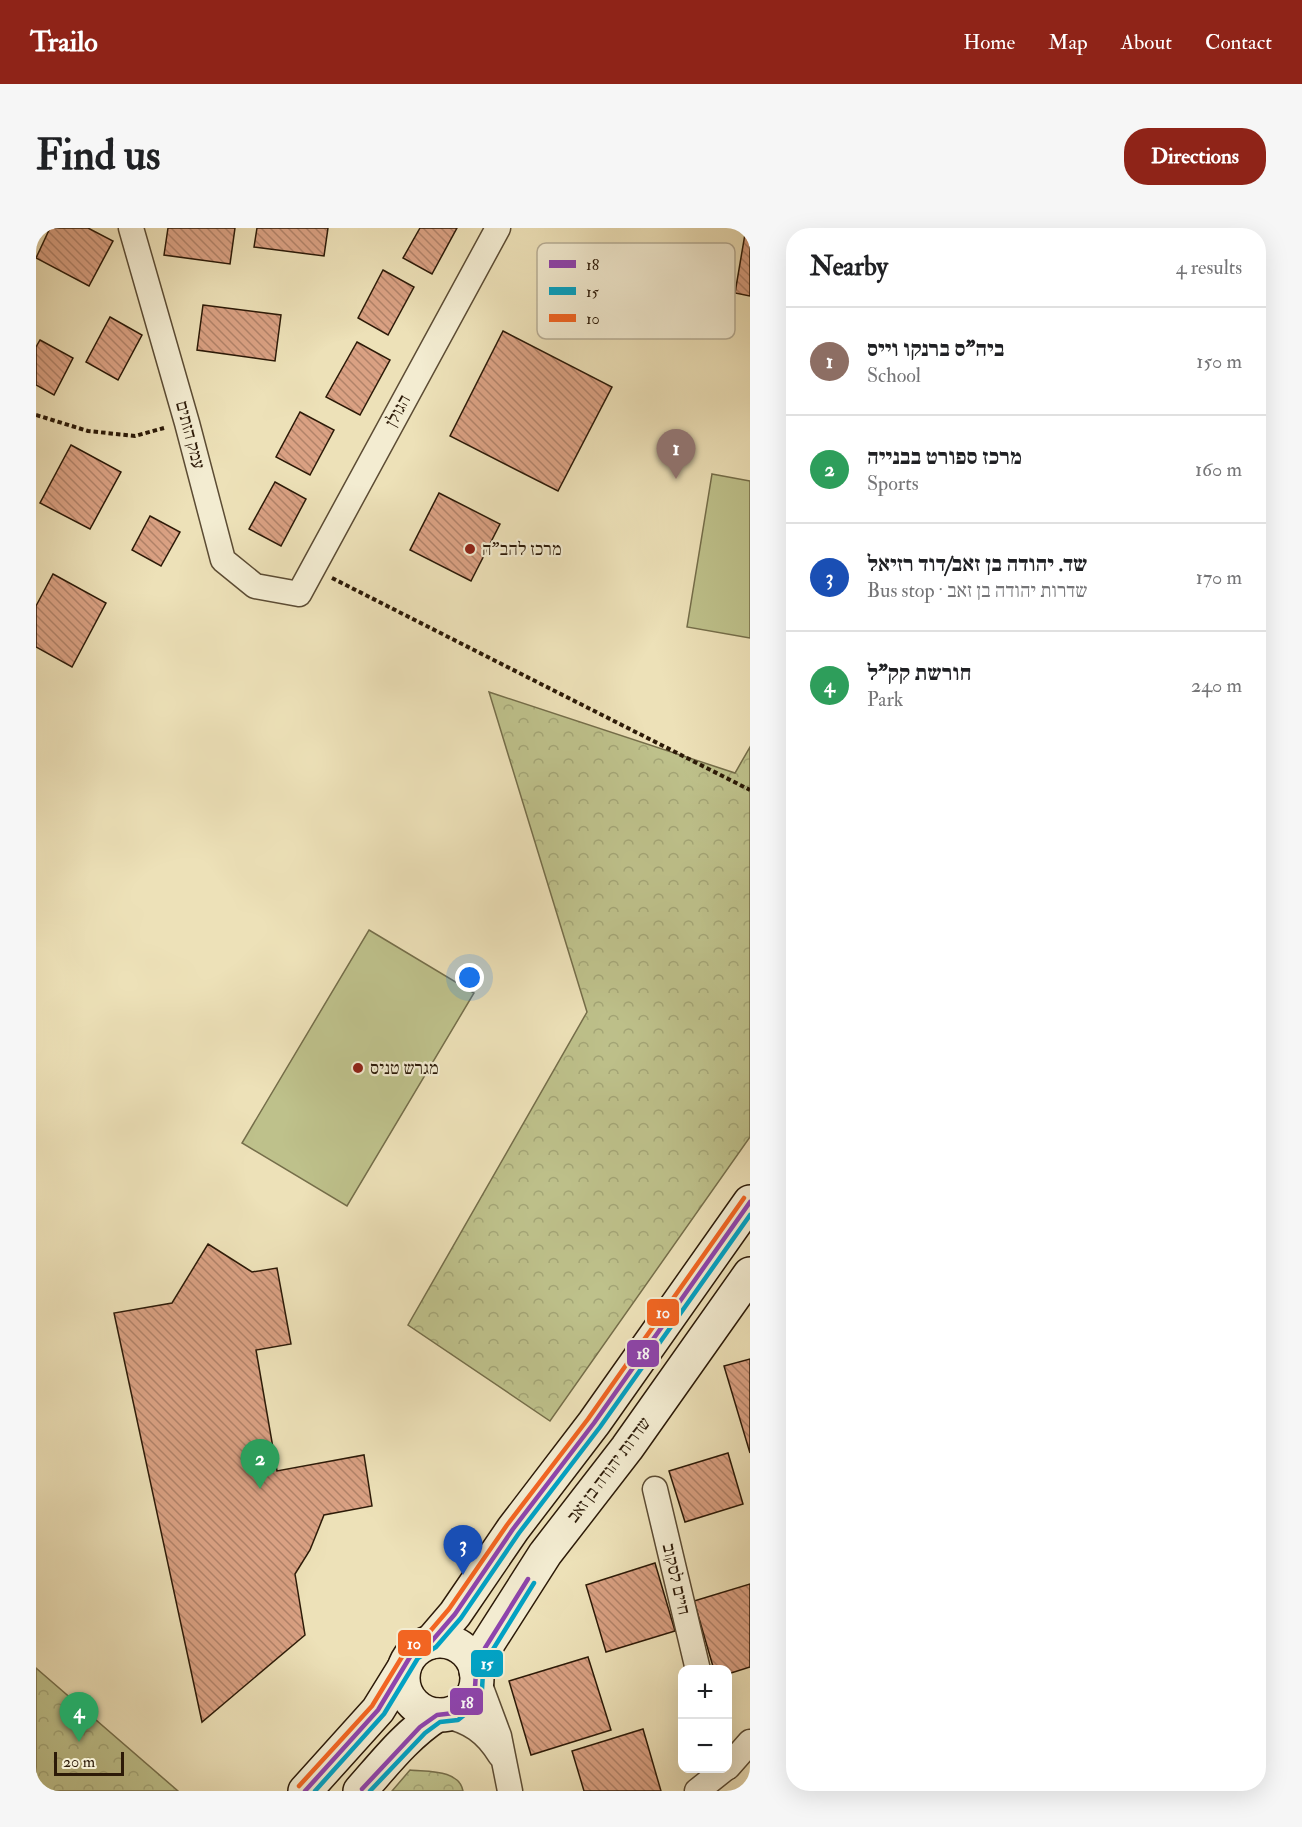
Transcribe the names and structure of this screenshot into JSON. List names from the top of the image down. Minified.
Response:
{"streets":{"main road":["שדרות יהודה בן זאב"],"street":["הגולן","עמק הזתים","חיים לסקוב"]},"crossings":[["הגולן","עמק הזתים"]],"places":["מרכז להב\"ה","מגרש טניס"],"lines":["transit line 10","transit line 18","transit line 15"],"legend":["18","15","10"],"scale_bar":"20 m","page":{"header":"Trailo","nav":["Home","Map","About","Contact"],"buttons":"Directions","title":"Find us","heading":["Nearby","4 results"],"list":[{"mark":"1","name":"ביה\"ס ברנקו וייס","note":"School","value":"150 m"},{"mark":"2","name":"מרכז ספורט בבנייה","note":"Sports","value":"160 m"},{"mark":"3","name":"שד. יהודה בן זאב/דוד רזיאל","note":"Bus stop · שדרות יהודה בן זאב","value":"170 m"},{"mark":"4","name":"חורשת קק\"ל","note":"Park","value":"240 m"}],"pins":["1","2","3","4"],"map_buttons":["+","−"],"scale":"20 m"}}
